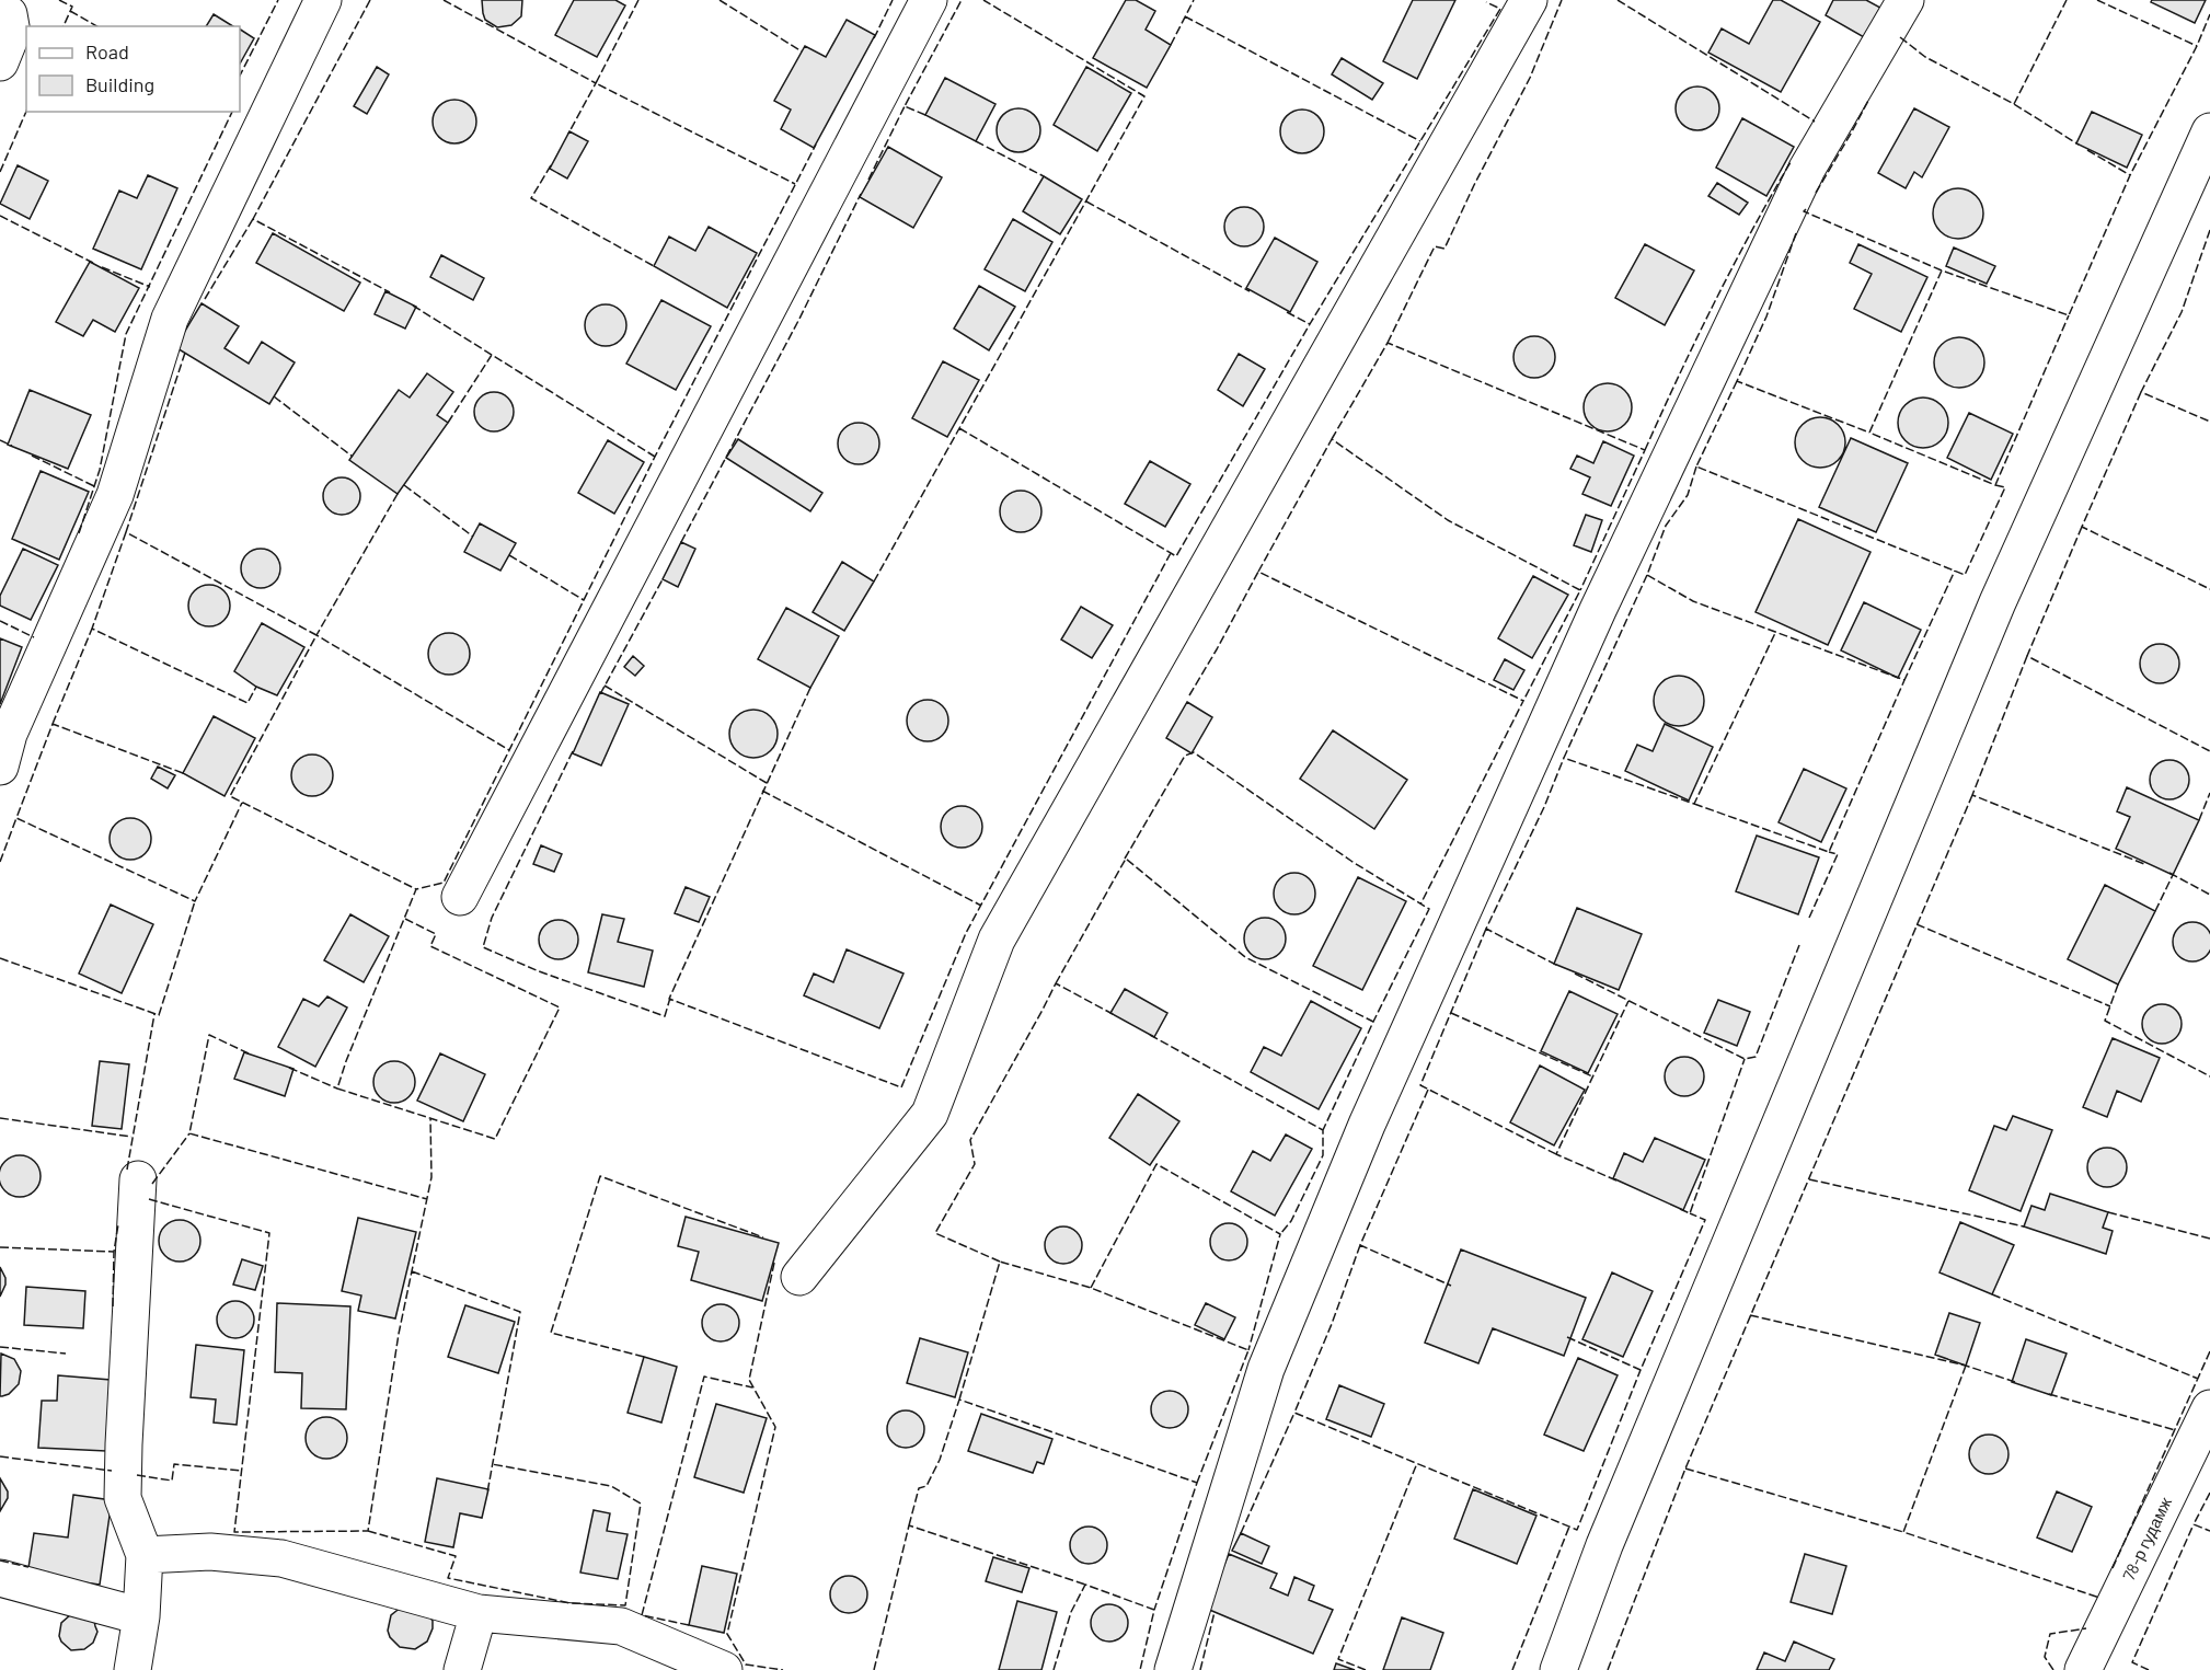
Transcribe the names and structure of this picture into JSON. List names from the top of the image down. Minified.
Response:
{"streets":{"street":["78-р гудамж"]},"legend":["Road","Building"]}
